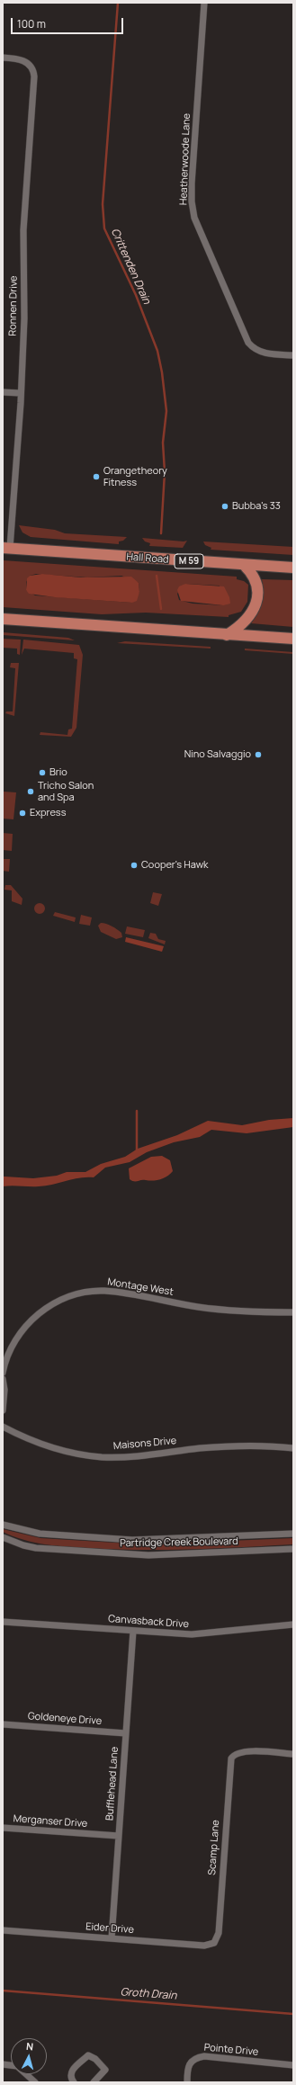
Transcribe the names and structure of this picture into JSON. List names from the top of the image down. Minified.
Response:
{"streets":{"highway":["Hall Road","M 59"],"street":["Heatherwoode Lane","Ronnen Drive","Montage West","Maisons Drive","Partridge Creek Boulevard","Canvasback Drive","Goldeneye Drive","Bufflehead Lane","Merganser Drive","Scamp Lane","Eider Drive","Pointe Drive"]},"crossings":[["Ronnen Drive","Hall Road"],["Canvasback Drive","Bufflehead Lane"],["Goldeneye Drive","Bufflehead Lane"],["Bufflehead Lane","Merganser Drive"],["Bufflehead Lane","Eider Drive"],["Scamp Lane","Eider Drive"]],"water":["Crittenden Drain","Groth Drain"],"places":["Orangetheory Fitness","Bubba's 33","Nino Salvaggio","Brio","Tricho Salon and Spa","Express","Cooper's Hawk"],"scale_bar":"100 m","north":"top"}
